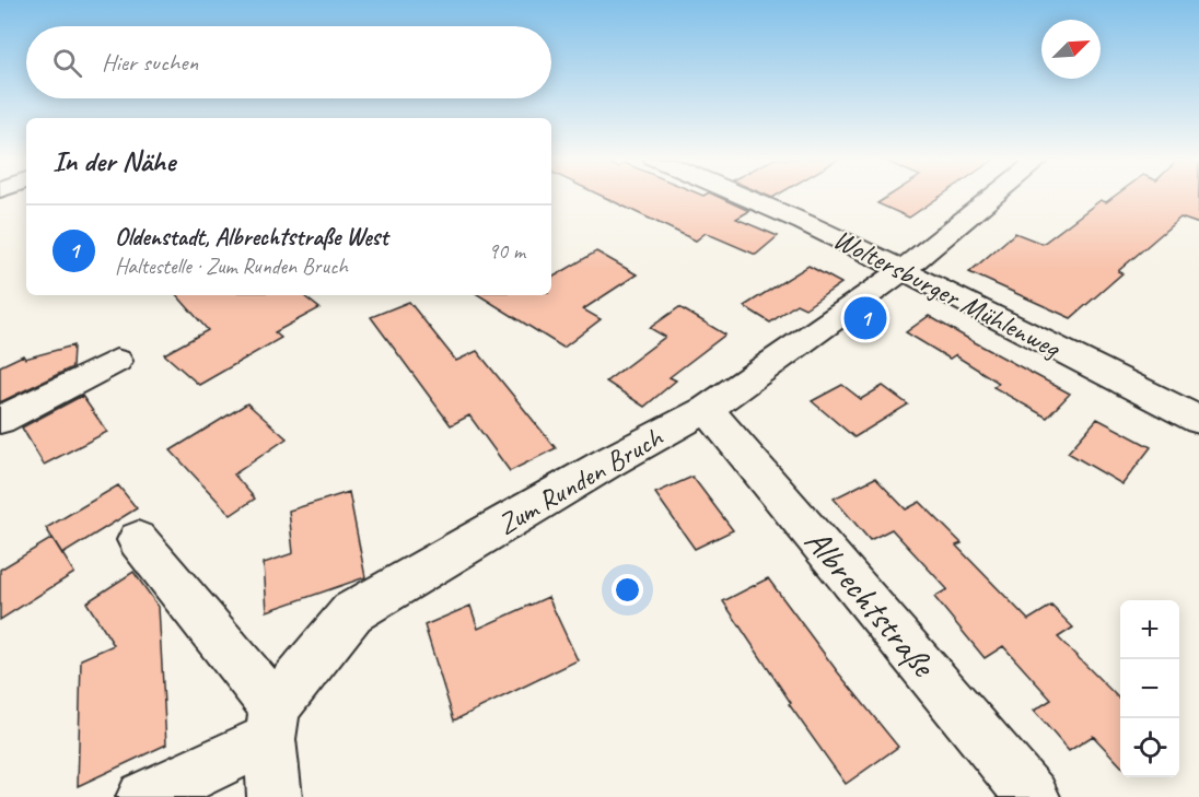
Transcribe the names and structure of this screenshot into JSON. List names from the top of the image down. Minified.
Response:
{"streets":{"street":["Woltersburger Mühlenweg","Zum Runden Bruch","Albrechtstraße"]},"crossings":[["Woltersburger Mühlenweg","Zum Runden Bruch"],["Zum Runden Bruch","Albrechtstraße"]],"north":"top right","page":{"search":"Hier suchen","heading":"In der Nähe","list":[{"mark":"1","name":"Oldenstadt, Albrechtstraße West","note":"Haltestelle · Zum Runden Bruch","value":"90 m"}],"pins":"1","map_buttons":["+","−"]}}
